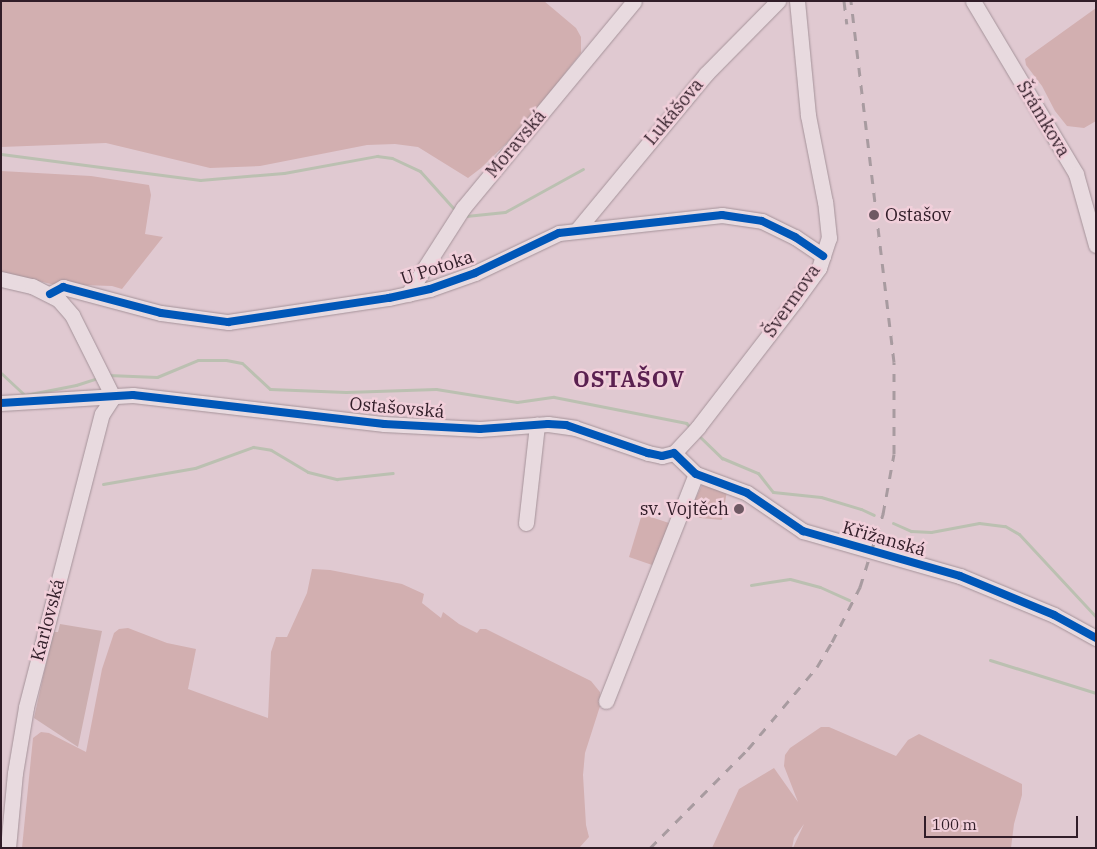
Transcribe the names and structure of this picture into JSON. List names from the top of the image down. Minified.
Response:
{"streets":{"street":["Lukášova","Šrámkova","Moravská","U Potoka","Švermova","Ostašovská","Křižanská","Karlovská"]},"crossings":[["Lukášova","U Potoka"],["Moravská","U Potoka"],["U Potoka","Švermova"],["Švermova","Ostašovská"],["Švermova","Křižanská"],["Ostašovská","Křižanská"],["Ostašovská","Karlovská"]],"districts":["OSTAŠOV"],"places":["Ostašov","sv. Vojtěch"],"scale_bar":"100 m"}
